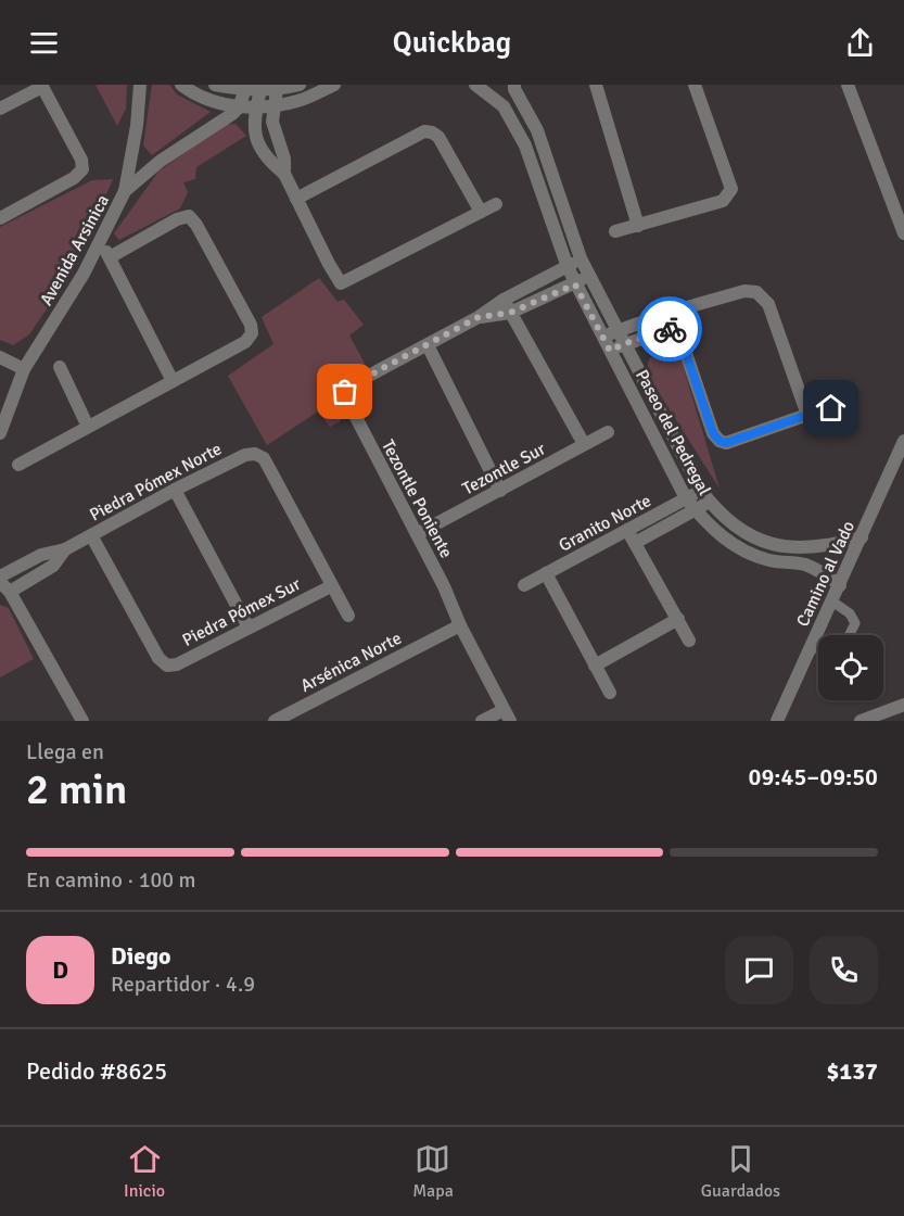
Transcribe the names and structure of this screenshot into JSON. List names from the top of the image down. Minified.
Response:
{"streets":{"street":["Avenida Arsinica","Paseo del Pedregal","Tezontle Sur","Piedra Pómex Norte","Tezontle Poniente","Granito Norte","Camino al Vado","Piedra Pómex Sur","Arsénica Norte"]},"crossings":[["Paseo del Pedregal","Granito Norte"],["Paseo del Pedregal","Camino al Vado"],["Tezontle Sur","Tezontle Poniente"],["Piedra Pómex Norte","Piedra Pómex Sur"],["Tezontle Poniente","Arsénica Norte"]],"page":{"header":"Quickbag","heading":["2 min","Llega en","09:45–09:50"],"panel":["Diego","Repartidor · 4.9","Pedido #8625","$137"],"bar":"En camino · 100 m","round":"D","tabs":["Inicio","Mapa","Guardados"]}}
